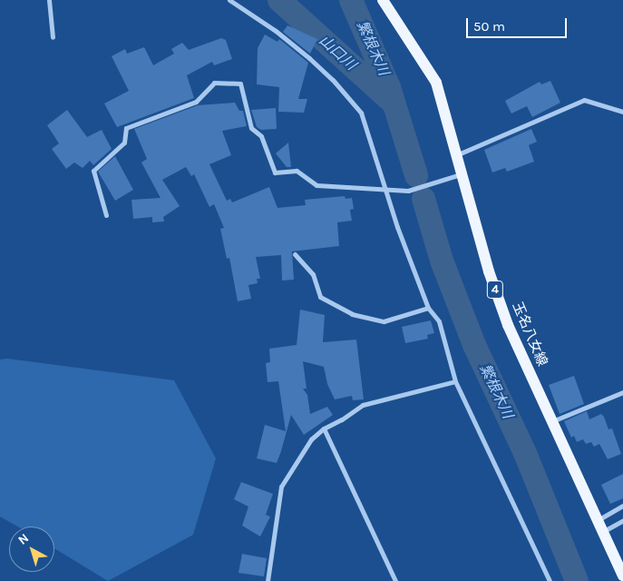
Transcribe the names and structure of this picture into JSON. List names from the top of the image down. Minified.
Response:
{"streets":{"main road":["4","玉名八女線"]},"water":["繁根木川","山口川"],"scale_bar":"50 m","north":"top left"}
